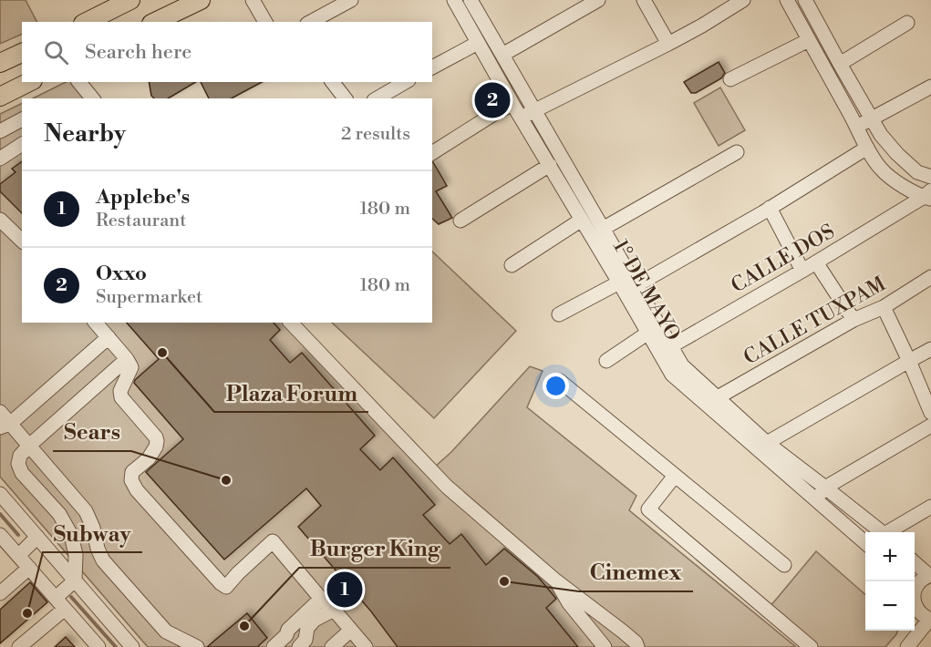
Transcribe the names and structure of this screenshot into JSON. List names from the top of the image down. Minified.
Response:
{"streets":{"street":["CALLE DOS","1° DE MAYO","CALLE TUXPAM"]},"crossings":[["CALLE DOS","1° DE MAYO"],["1° DE MAYO","CALLE TUXPAM"]],"places":["Plaza Forum","Sears","Cinemex","Subway","Burger King"],"page":{"search":"Search here","pins":["2","1"],"heading":["Nearby","2 results"],"list":[{"mark":"1","name":"Applebe's","note":"Restaurant","value":"180 m"},{"mark":"2","name":"Oxxo","note":"Supermarket","value":"180 m"}],"map_buttons":["+","−"]}}
